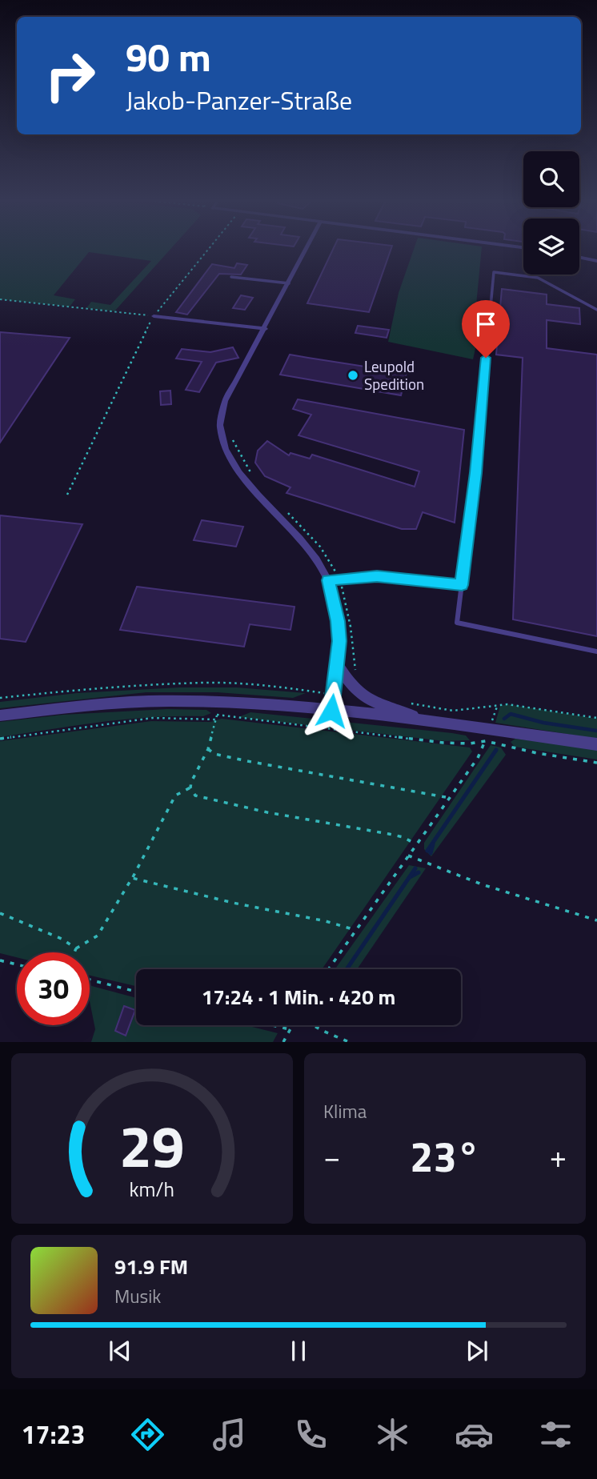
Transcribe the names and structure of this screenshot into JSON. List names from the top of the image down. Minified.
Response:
{"places":["Leupold Spedition"],"page":{"turn":["90 m","Jakob-Panzer-Straße"],"limit":"30","trip":"17:24 · 1 Min. · 420 m","tile":"Klima","heat":["−","23°","+"],"song":["91.9 FM","Musik"],"tabs":"17:23","gauge":["29","km/h"]}}
